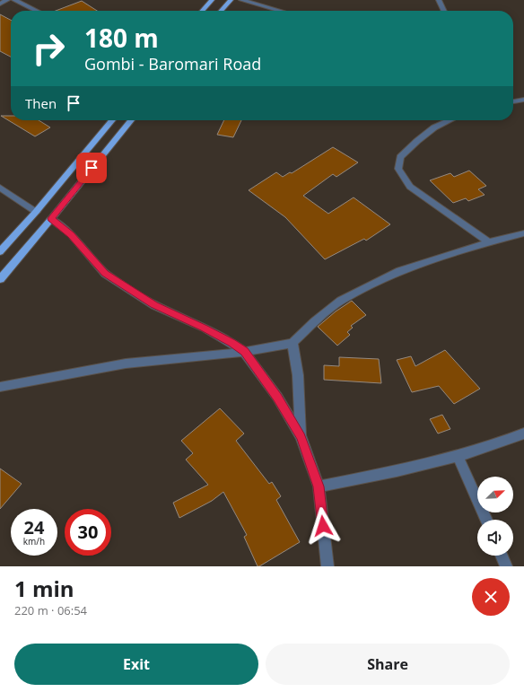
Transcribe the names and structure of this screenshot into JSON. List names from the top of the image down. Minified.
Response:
{"north":"top right","page":{"turn":["180 m","Gombi - Baromari Road"],"then":"Then","speed":"24 km/h","limit":"30","heading":["1 min","220 m · 06:54"],"buttons":["Exit","Share"]}}
